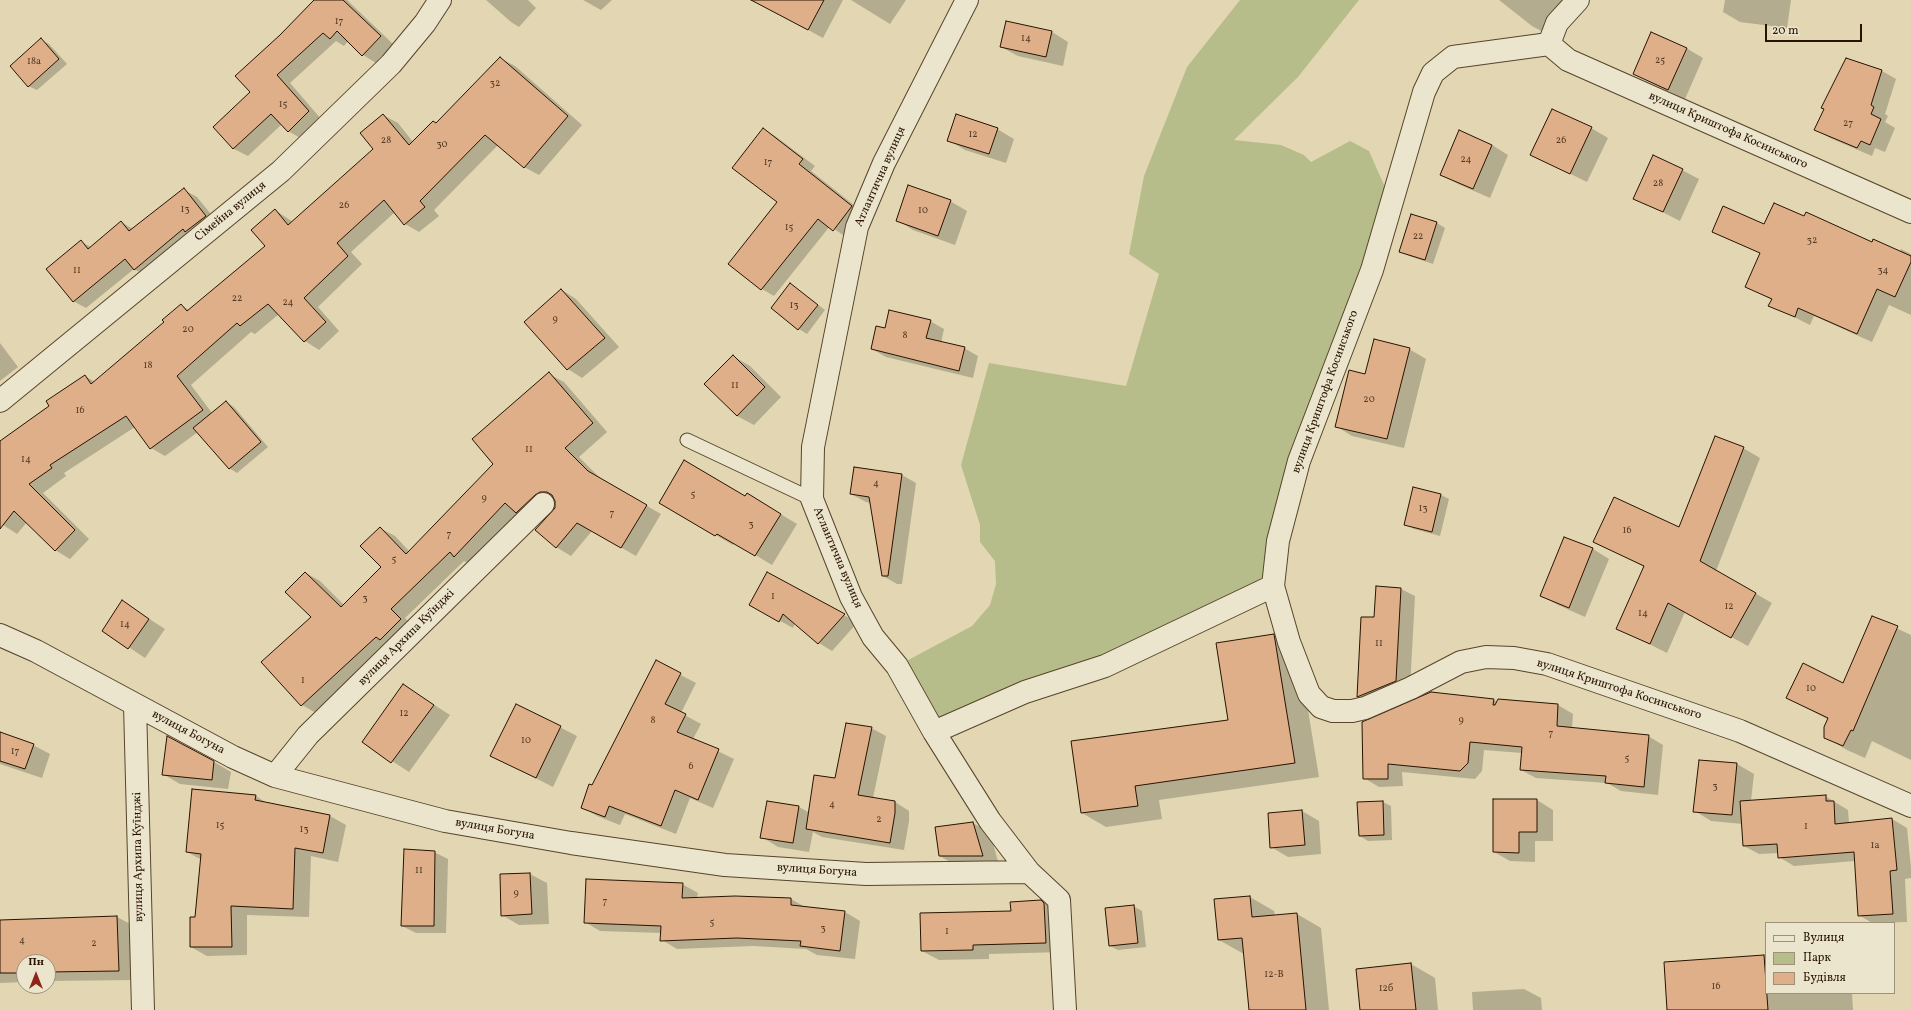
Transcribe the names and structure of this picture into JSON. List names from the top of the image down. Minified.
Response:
{"streets":{"street":["вулиця Криштофа Косинського","Атлантична вулиця","Сімейна вулиця","вулиця Архипа Куїнджі","вулиця Богуна"]},"crossings":[["Атлантична вулиця","вулиця Богуна"],["вулиця Архипа Куїнджі","вулиця Богуна"]],"house_numbers":["17","14","25","18а","32","15","27","12","28","26","30","24","17","28","26","13","10","15","22","32","11","34","22","24","13","9","20","8","18","11","20","16","11","14","4","5","9","13","7","3","16","7","5","1","3","12","14","14","11","1","10","12","8","9","7","10","17","5","6","3","4","2","15","1","13","1а","11","9","7","5","3","1","4","2","12-В","16","12б"],"legend":["Вулиця","Парк","Будівля"],"scale_bar":"20 m","north":"top"}
